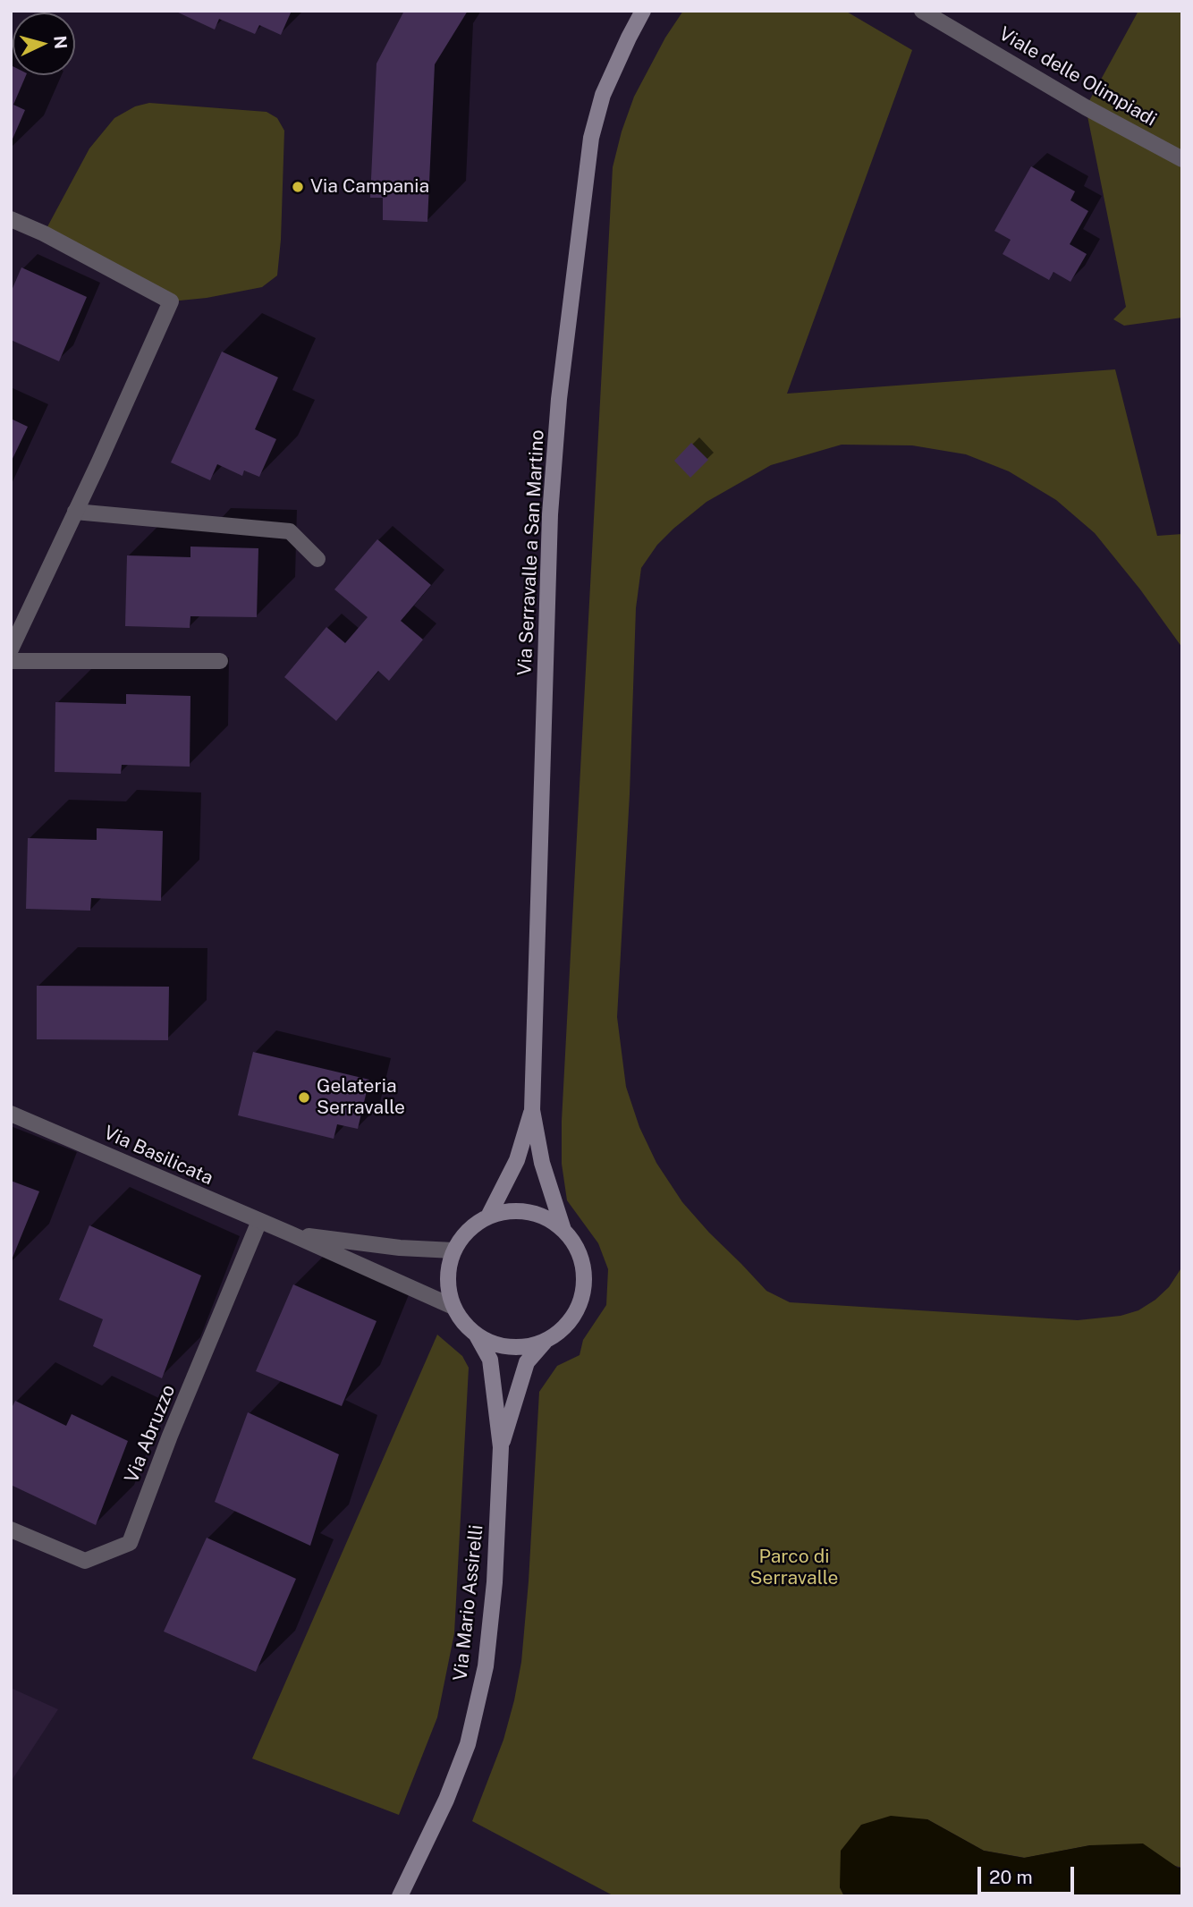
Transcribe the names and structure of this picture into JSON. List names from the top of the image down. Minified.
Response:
{"streets":{"street":["Viale delle Olimpiadi","Via Serravalle a San Martino","Via Basilicata","Via Abruzzo","Via Mario Assirelli"]},"crossings":[["Via Basilicata","Via Abruzzo"]],"parks":["Parco di Serravalle"],"places":["Via Campania","Gelateria Serravalle"],"scale_bar":"20 m","north":"right"}
